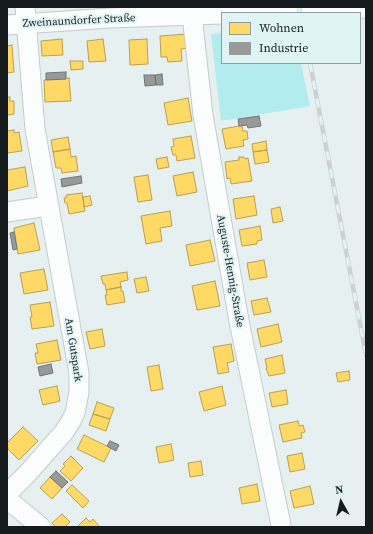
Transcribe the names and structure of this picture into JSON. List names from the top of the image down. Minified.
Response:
{"streets":{"street":["Zweinaundorfer Straße","Auguste-Hennig-Straße","Am Gutspark"]},"crossings":[["Zweinaundorfer Straße","Auguste-Hennig-Straße"],["Zweinaundorfer Straße","Am Gutspark"]],"legend":["Wohnen","Industrie"],"north":"top"}
